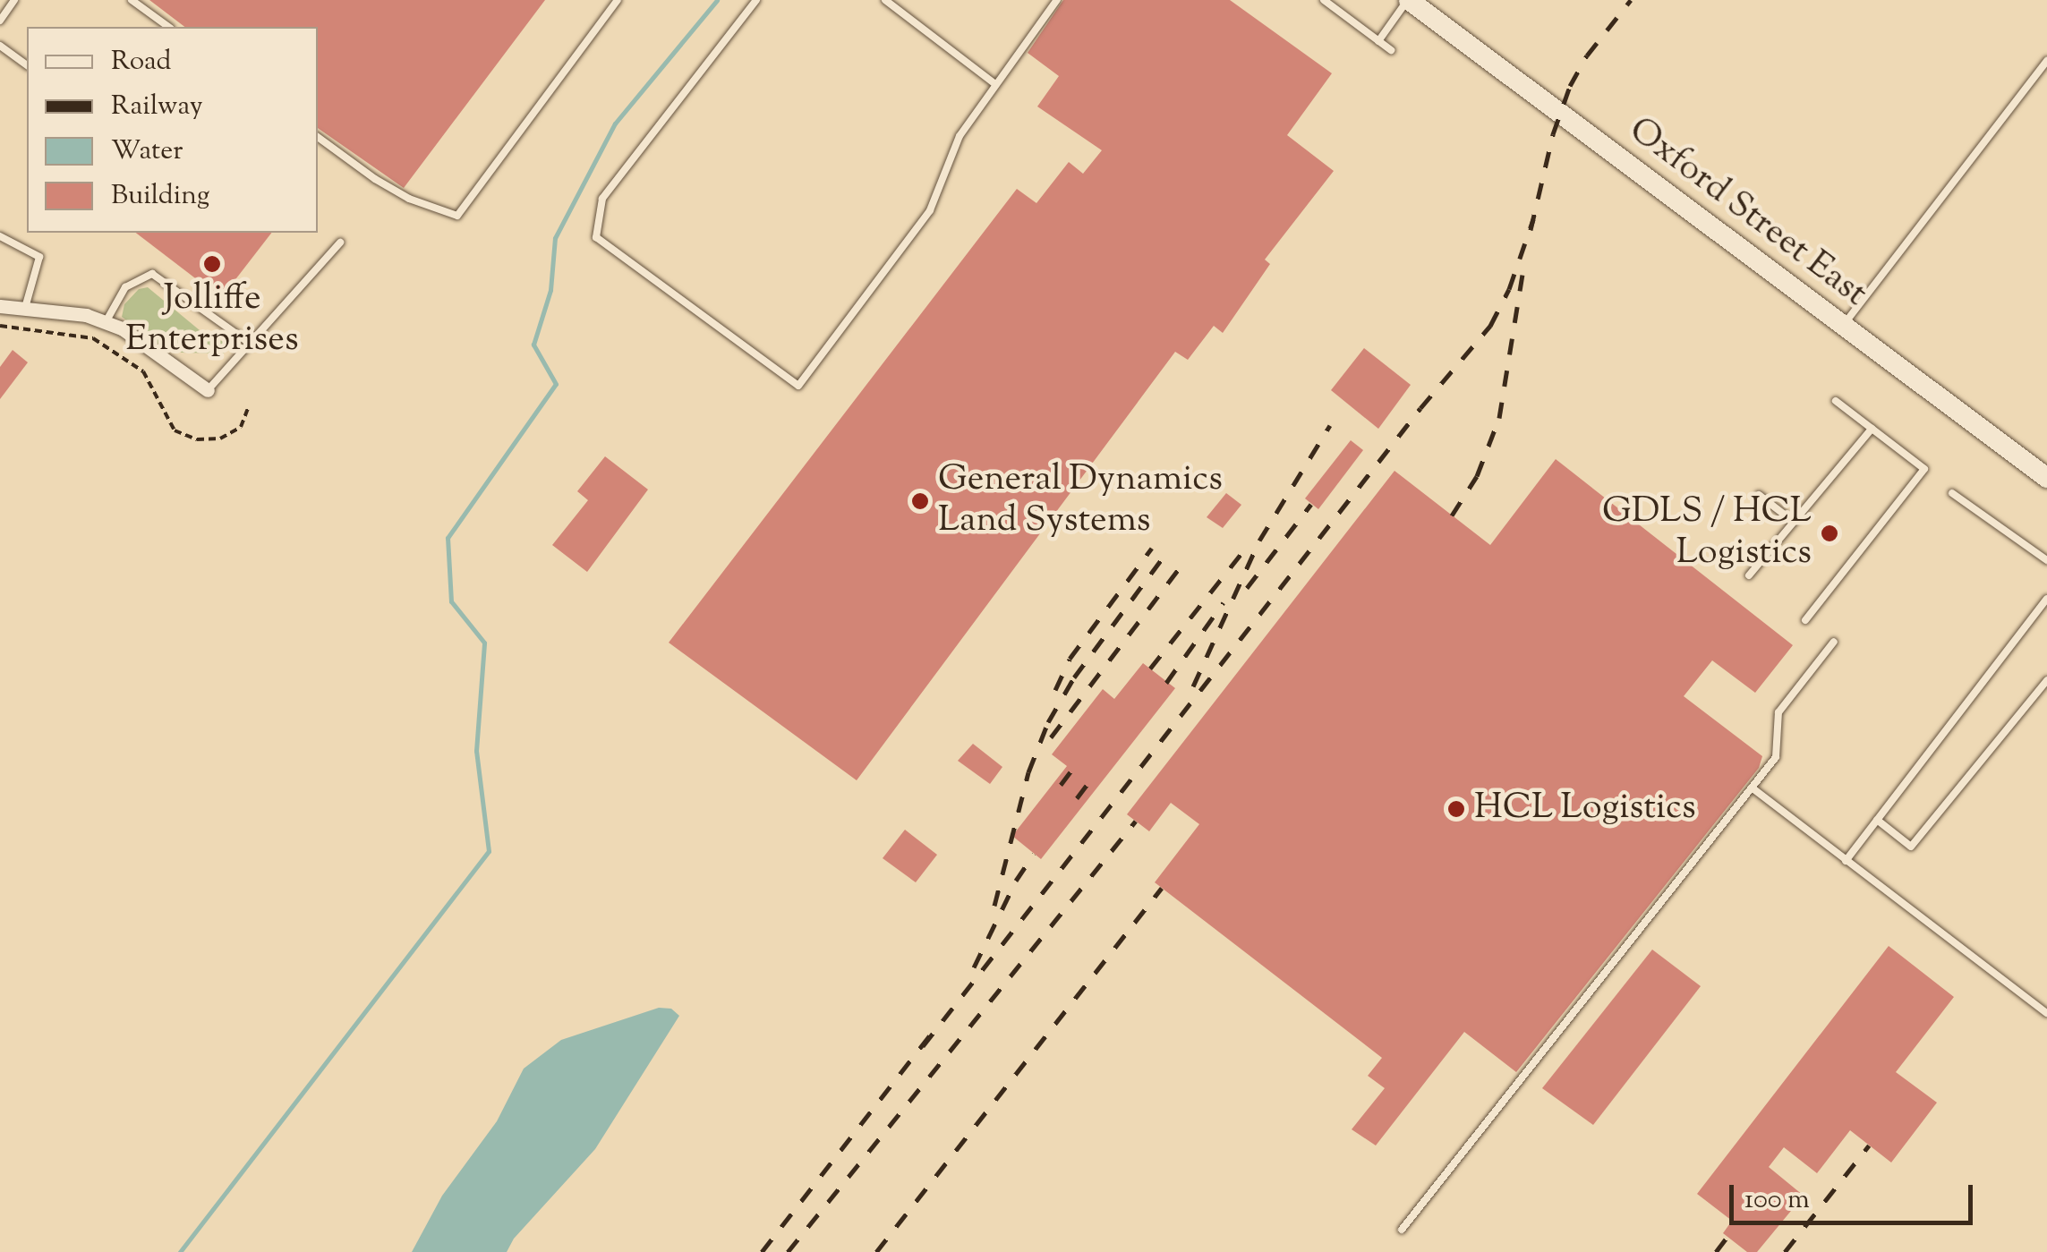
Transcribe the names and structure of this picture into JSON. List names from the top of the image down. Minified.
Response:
{"streets":{"main road":["Oxford Street East"]},"places":["Jolliffe Enterprises","General Dynamics Land Systems","GDLS / HCL Logistics","HCL Logistics"],"legend":["Road","Railway","Water","Building"],"scale_bar":"100 m"}
